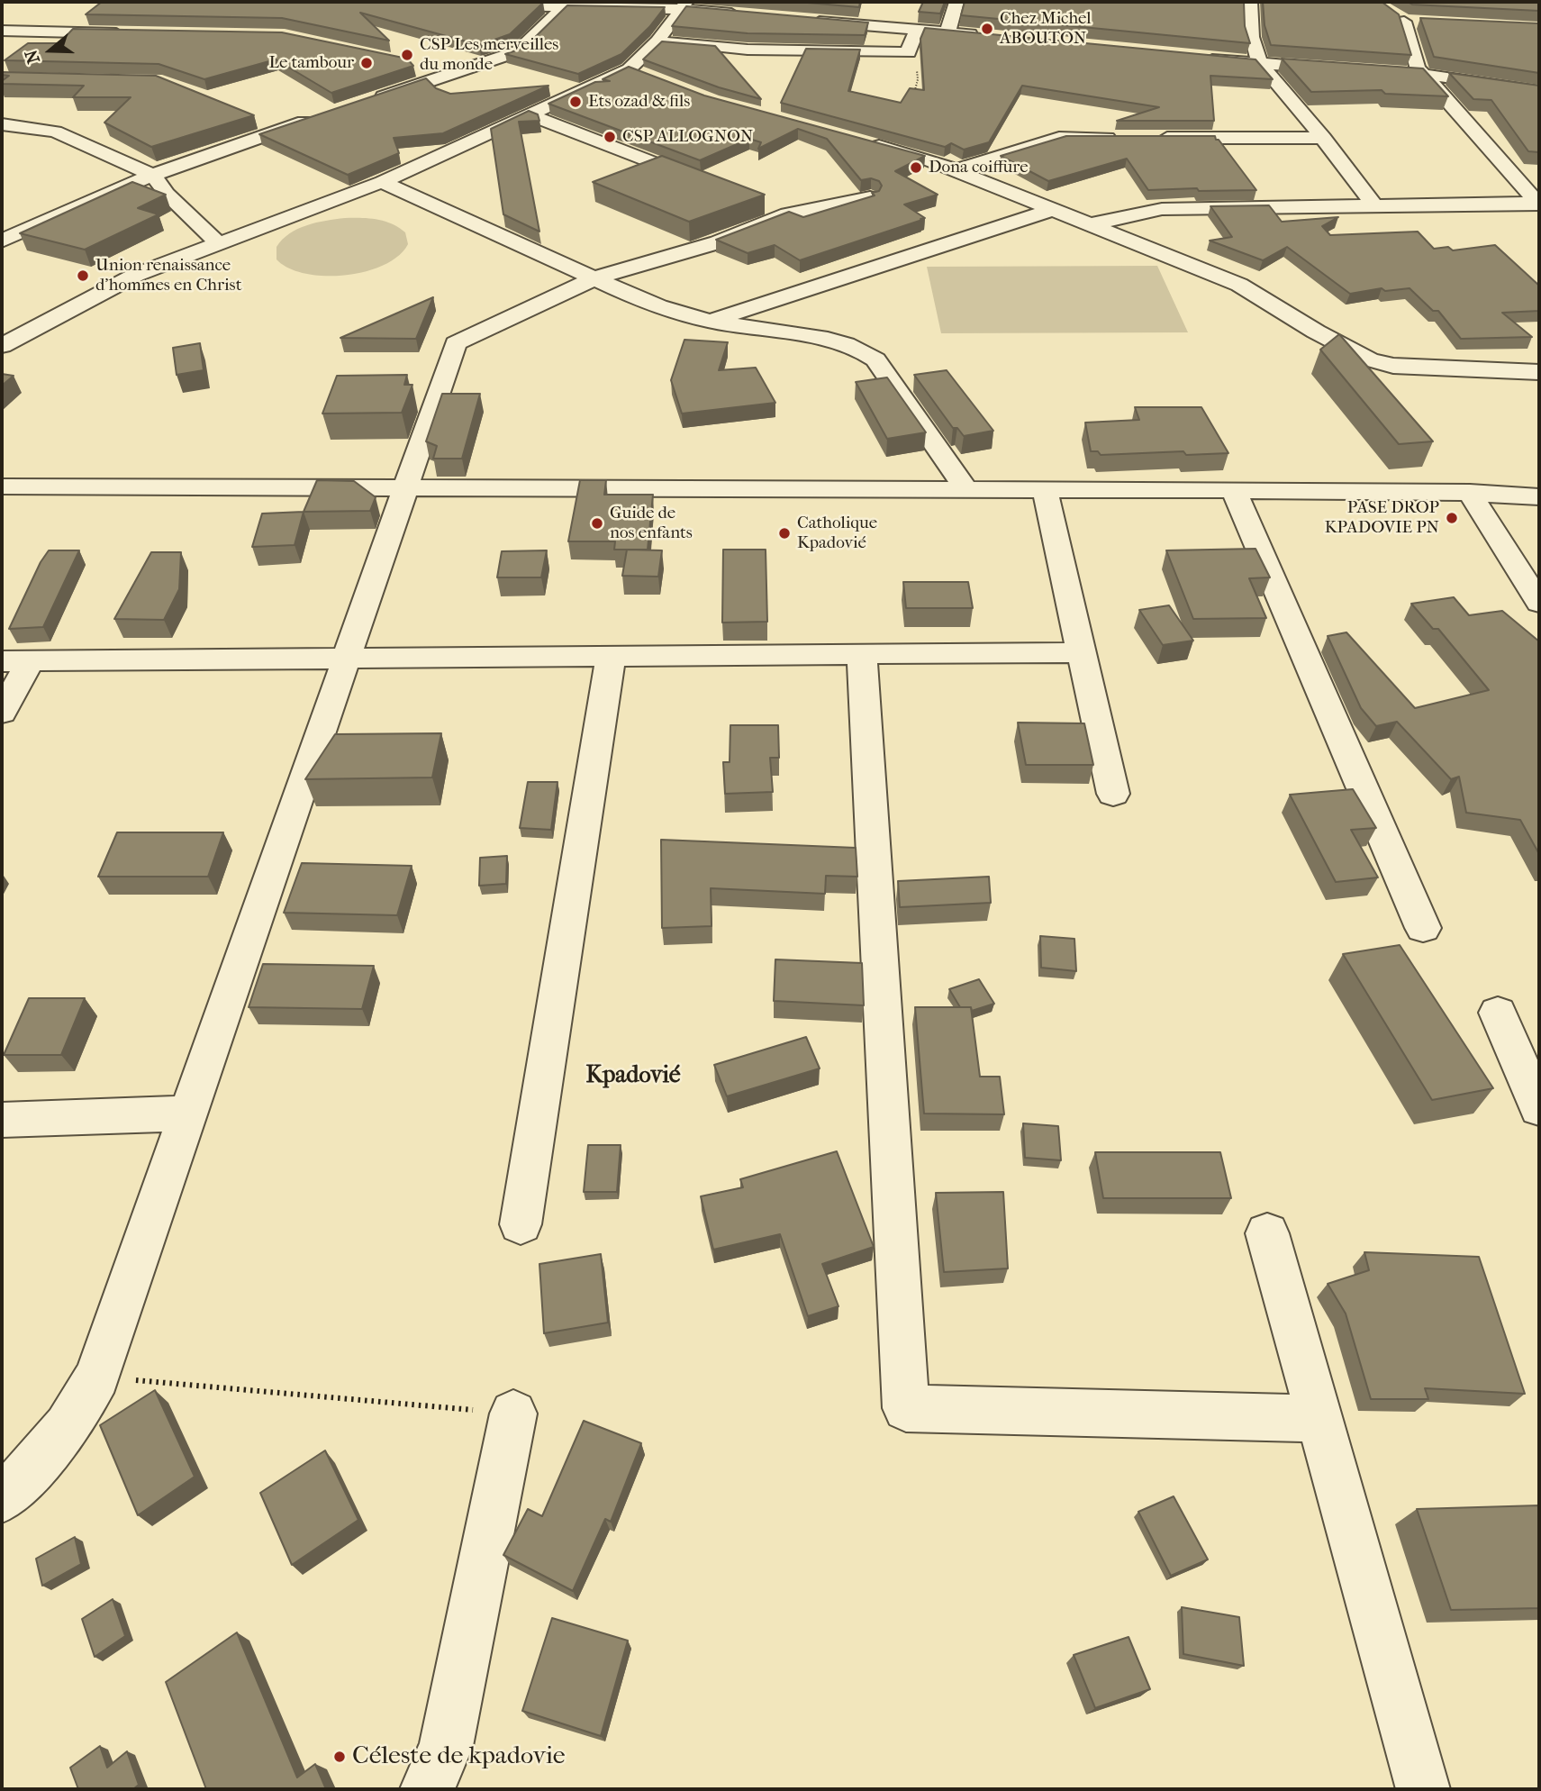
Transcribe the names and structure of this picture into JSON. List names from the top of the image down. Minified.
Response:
{"districts":["Kpadovié"],"places":["Chez Michel ABOUTON","CSP Les merveilles du monde","Le tambour","Ets ozad & fils","CSP ALLOGNON","Dona coiffure","Union renaissance d'hommes en Christ","PASE DROP KPADOVIE PN","Guide de nos enfants","Catholique Kpadovié","Céleste de kpadovie"],"north":"left"}
